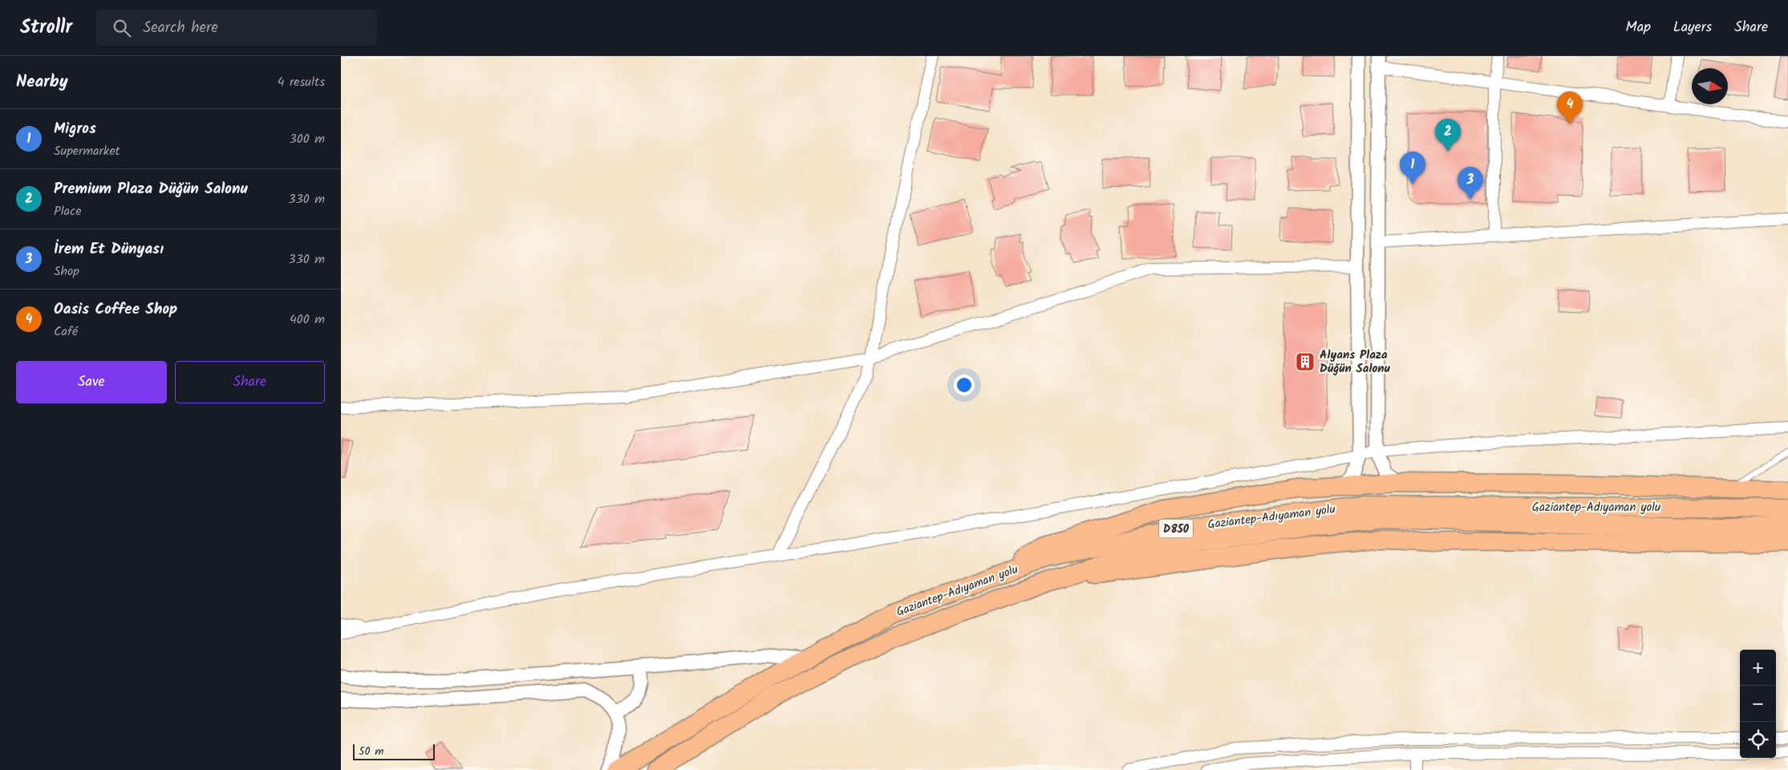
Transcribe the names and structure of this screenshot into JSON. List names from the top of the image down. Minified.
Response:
{"streets":{"highway":["Gaziantep-Adıyaman yolu","D850"]},"places":{"building":["Alyans Plaza Düğün Salonu"]},"scale_bar":"50 m","north":"right","page":{"header":"Strollr","search":"Search here","nav":["Map","Layers","Share"],"heading":["Nearby","4 results"],"pins":["4","2","1","3"],"list":[{"mark":"1","name":"Migros","note":"Supermarket","value":"300 m"},{"mark":"2","name":"Premium Plaza Düğün Salonu","note":"Place","value":"330 m"},{"mark":"3","name":"İrem Et Dünyası","note":"Shop","value":"330 m"},{"mark":"4","name":"Oasis Coffee Shop","note":"Café","value":"400 m"}],"buttons":["Save","Share"],"map_buttons":["+","−"],"scale":"50 m"}}
